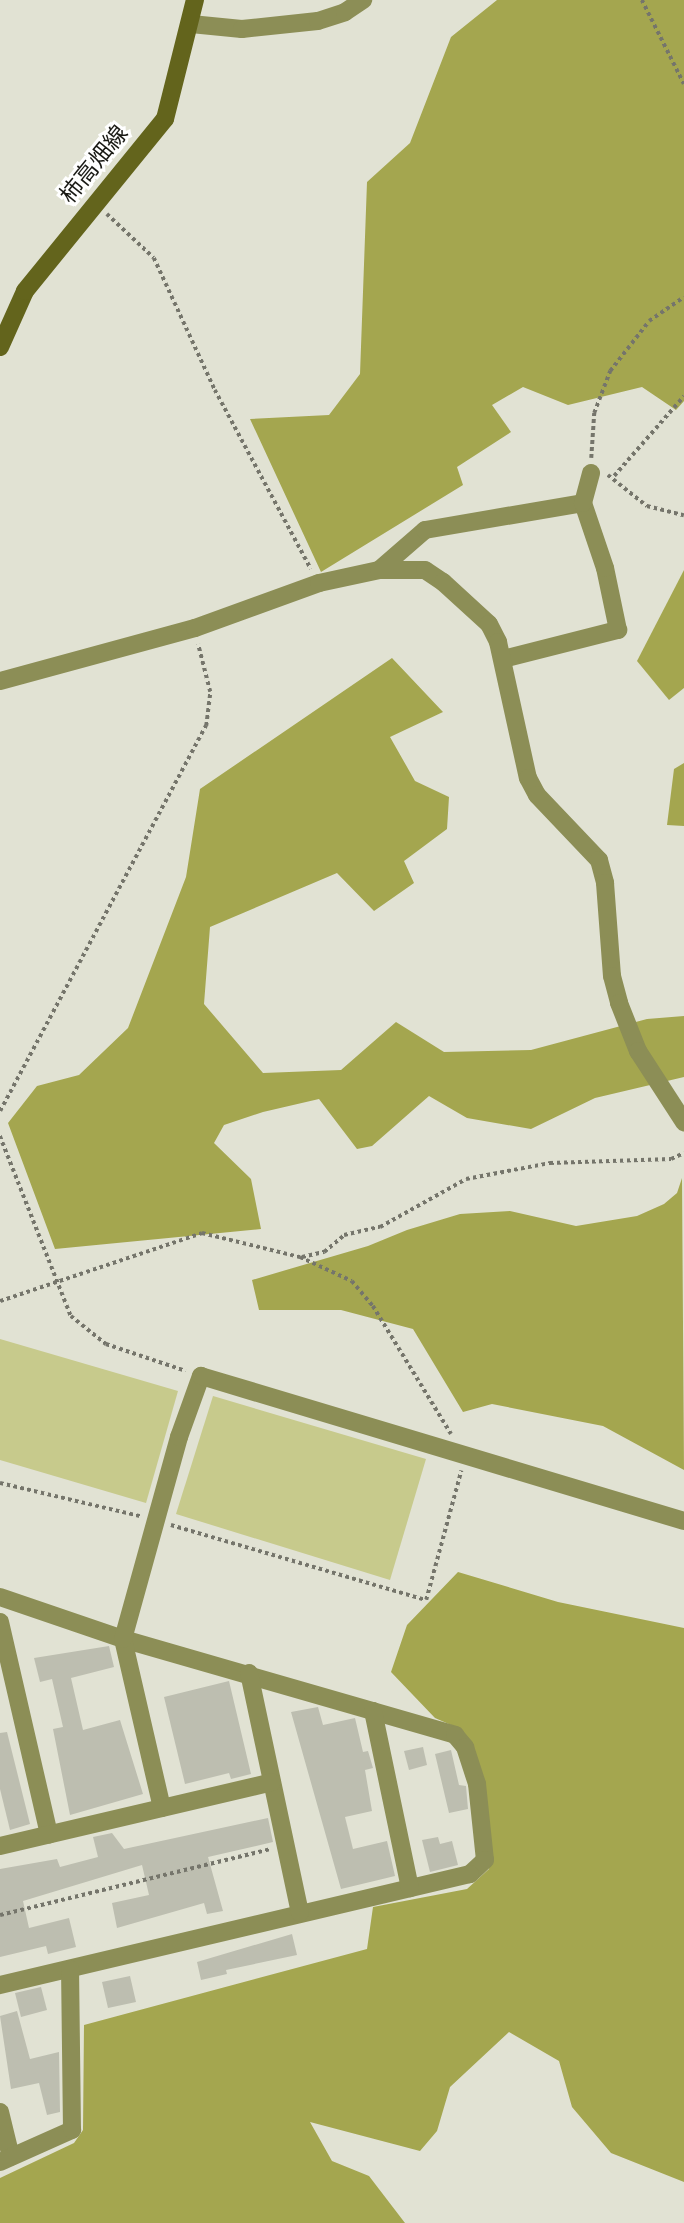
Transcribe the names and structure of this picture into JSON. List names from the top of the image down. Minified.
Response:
{"streets":{"main road":["柿高畑線"]}}
